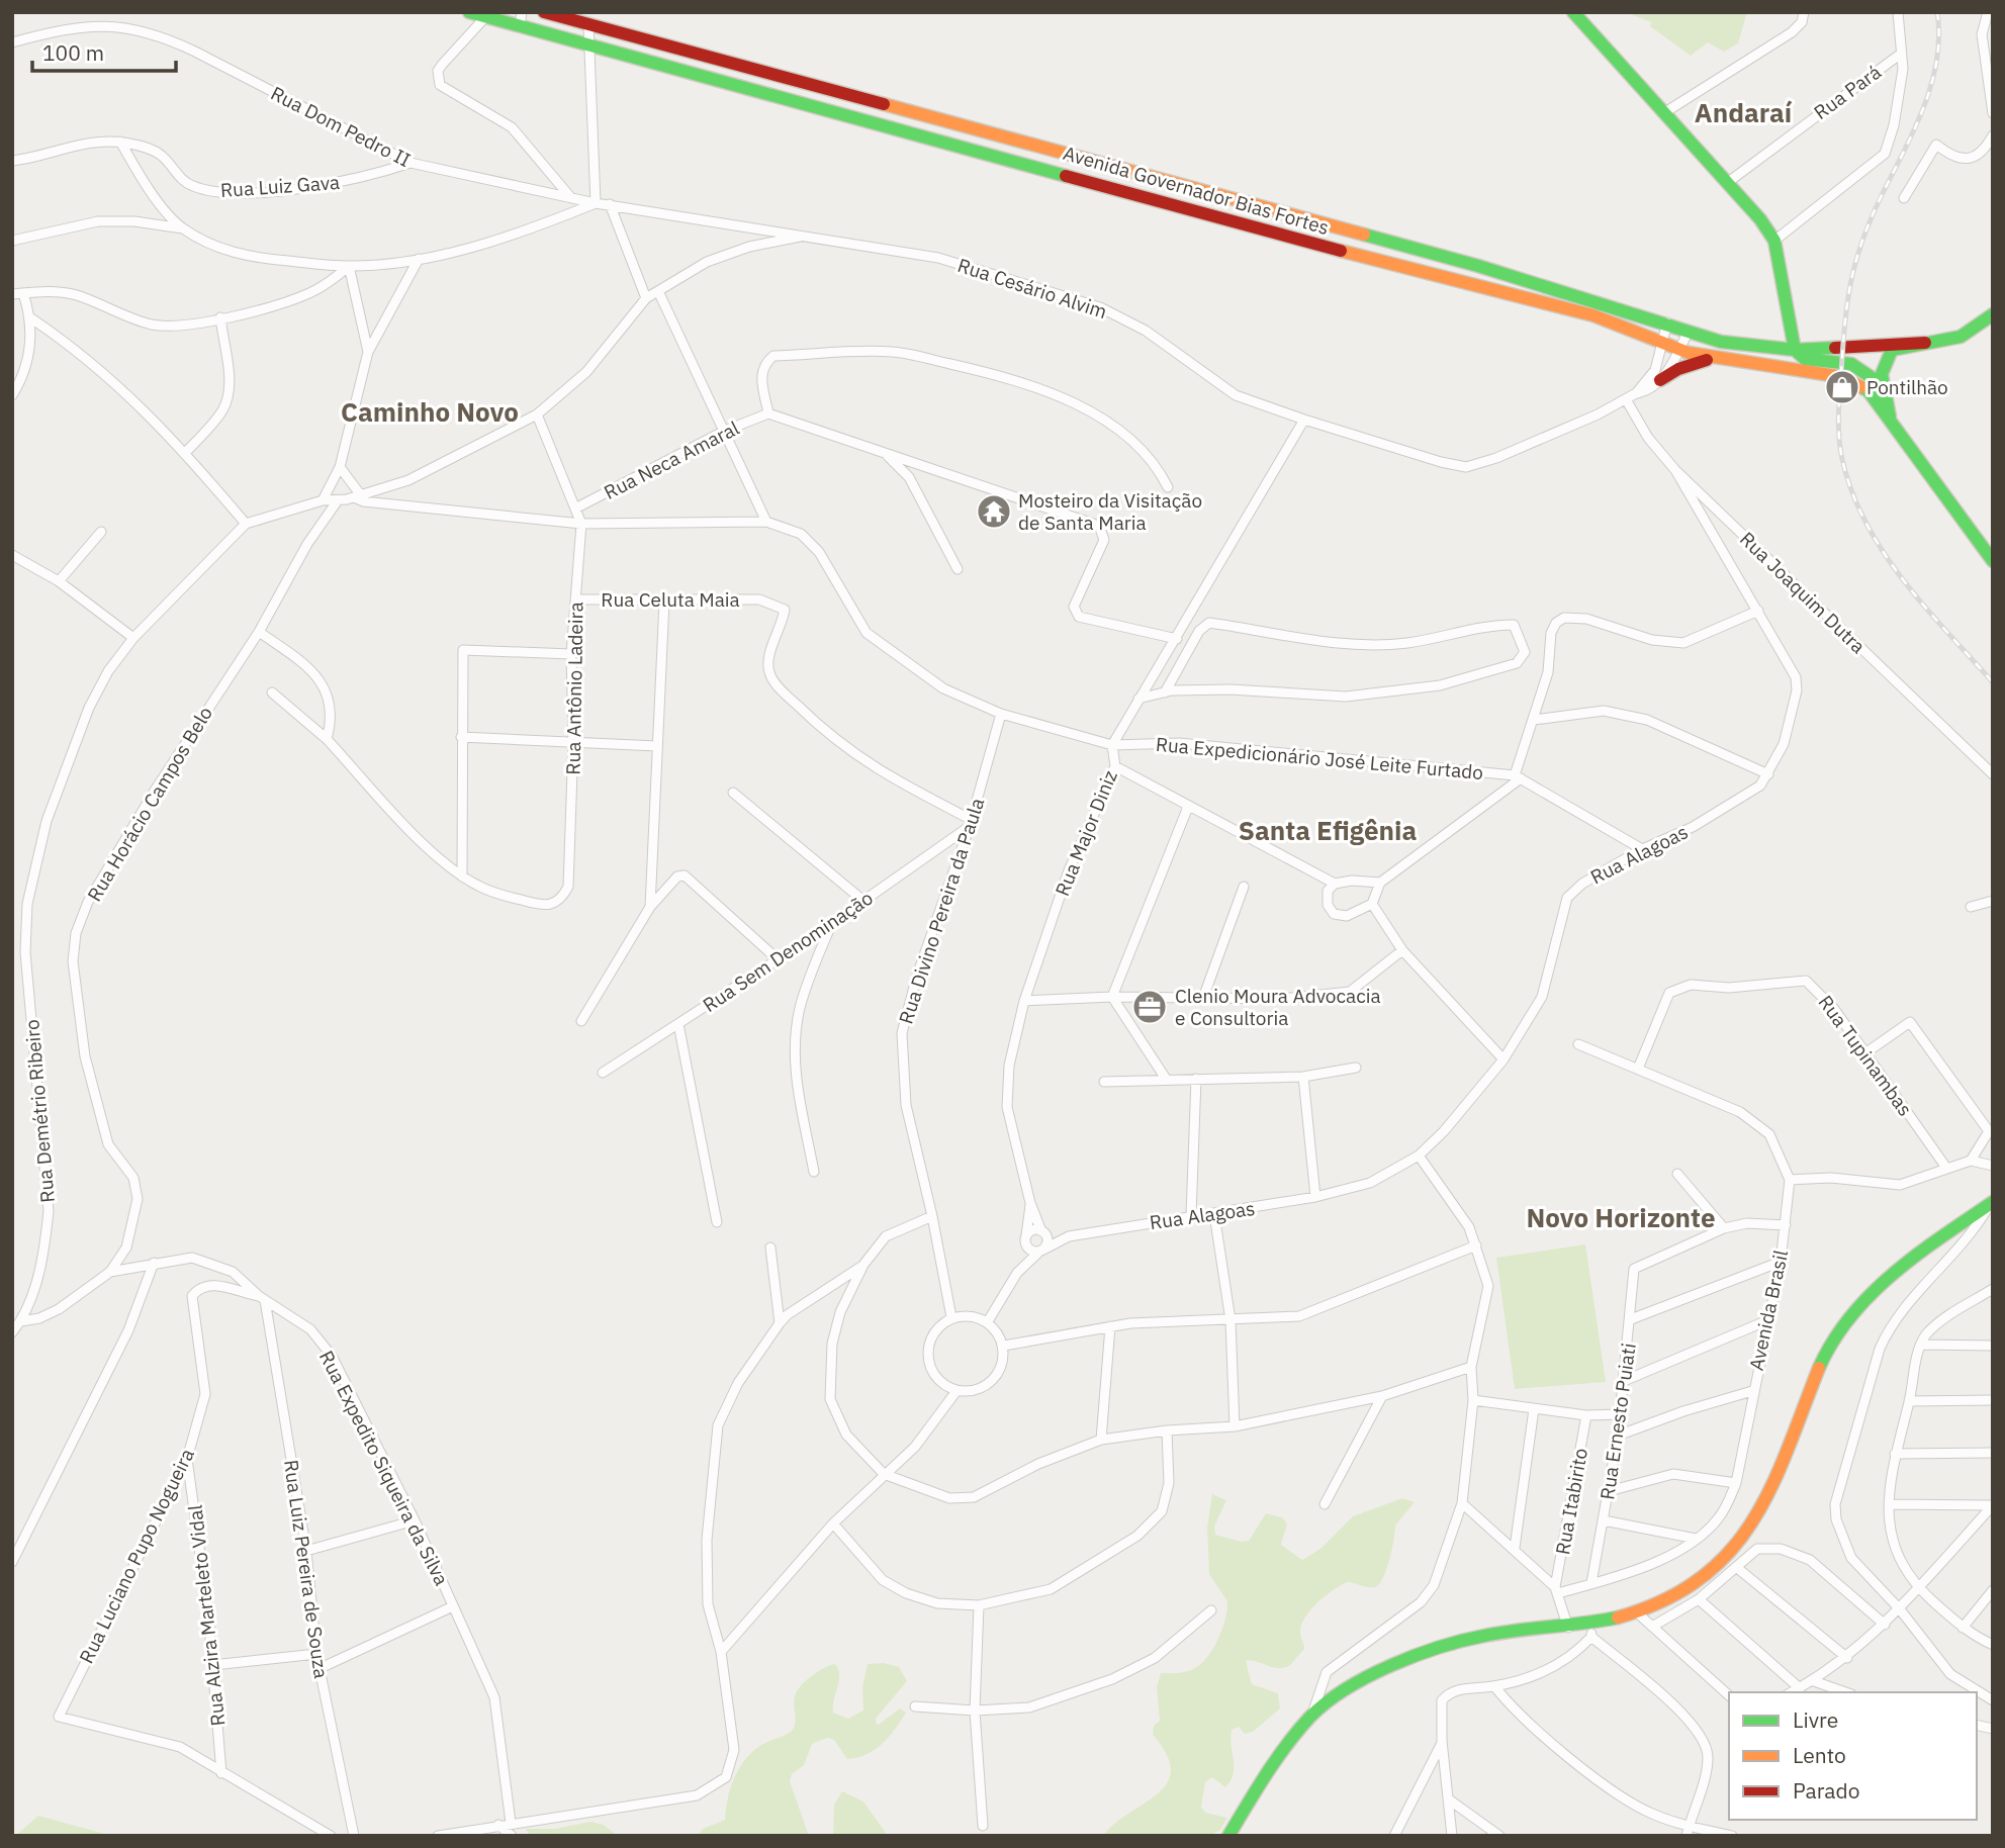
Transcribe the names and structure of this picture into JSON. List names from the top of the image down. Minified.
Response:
{"streets":{"main road":["Avenida Governador Bias Fortes"],"street":["Rua Pará","Rua Dom Pedro II","Rua Luiz Gava","Rua Cesário Alvim","Rua Neca Amaral","Rua Joaquim Dutra","Rua Celuta Maia","Rua Antônio Ladeira","Rua Expedicionário José Leite Furtado","Rua Horácio Campos Belo","Rua Major Diniz","Rua Alagoas","Rua Divino Pereira da Paula","Rua Sem Denominação","Rua Tupinambas","Rua Demétrio Ribeiro","Avenida Brasil","Rua Ernesto Puiati","Rua Expedito Siqueira da Silva","Rua Itabirito","Rua Luciano Pupo Nogueira","Rua Luiz Pereira de Souza","Rua Alzira Marteleto Vidal"]},"crossings":[["Rua Dom Pedro II","Rua Luiz Gava"],["Rua Dom Pedro II","Rua Cesário Alvim"],["Rua Cesário Alvim","Rua Joaquim Dutra"],["Rua Cesário Alvim","Rua Major Diniz"],["Rua Neca Amaral","Rua Antônio Ladeira"],["Rua Joaquim Dutra","Rua Alagoas"],["Rua Celuta Maia","Rua Antônio Ladeira"],["Rua Celuta Maia","Rua Divino Pereira da Paula"],["Rua Celuta Maia","Rua Sem Denominação"],["Rua Antônio Ladeira","Rua Expedicionário José Leite Furtado"],["Rua Expedicionário José Leite Furtado","Rua Major Diniz"],["Rua Expedicionário José Leite Furtado","Rua Divino Pereira da Paula"],["Rua Expedicionário José Leite Furtado","Rua Demétrio Ribeiro"],["Rua Horácio Campos Belo","Rua Demétrio Ribeiro"],["Rua Horácio Campos Belo","Rua Expedito Siqueira da Silva"],["Rua Major Diniz","Rua Alagoas"],["Rua Alagoas","Rua Divino Pereira da Paula"],["Rua Divino Pereira da Paula","Rua Sem Denominação"],["Rua Tupinambas","Avenida Brasil"],["Avenida Brasil","Rua Ernesto Puiati"],["Avenida Brasil","Rua Itabirito"],["Rua Expedito Siqueira da Silva","Rua Luciano Pupo Nogueira"],["Rua Expedito Siqueira da Silva","Rua Luiz Pereira de Souza"],["Rua Luciano Pupo Nogueira","Rua Luiz Pereira de Souza"],["Rua Luciano Pupo Nogueira","Rua Alzira Marteleto Vidal"]],"districts":["Andaraí","Caminho Novo","Santa Efigênia","Novo Horizonte"],"places":{"shop":["Pontilhão"],"temple":["Mosteiro da Visitação de Santa Maria"],"office":["Clenio Moura Advocacia e Consultoria"]},"legend":["Livre","Lento","Parado"],"scale_bar":"100 m"}
